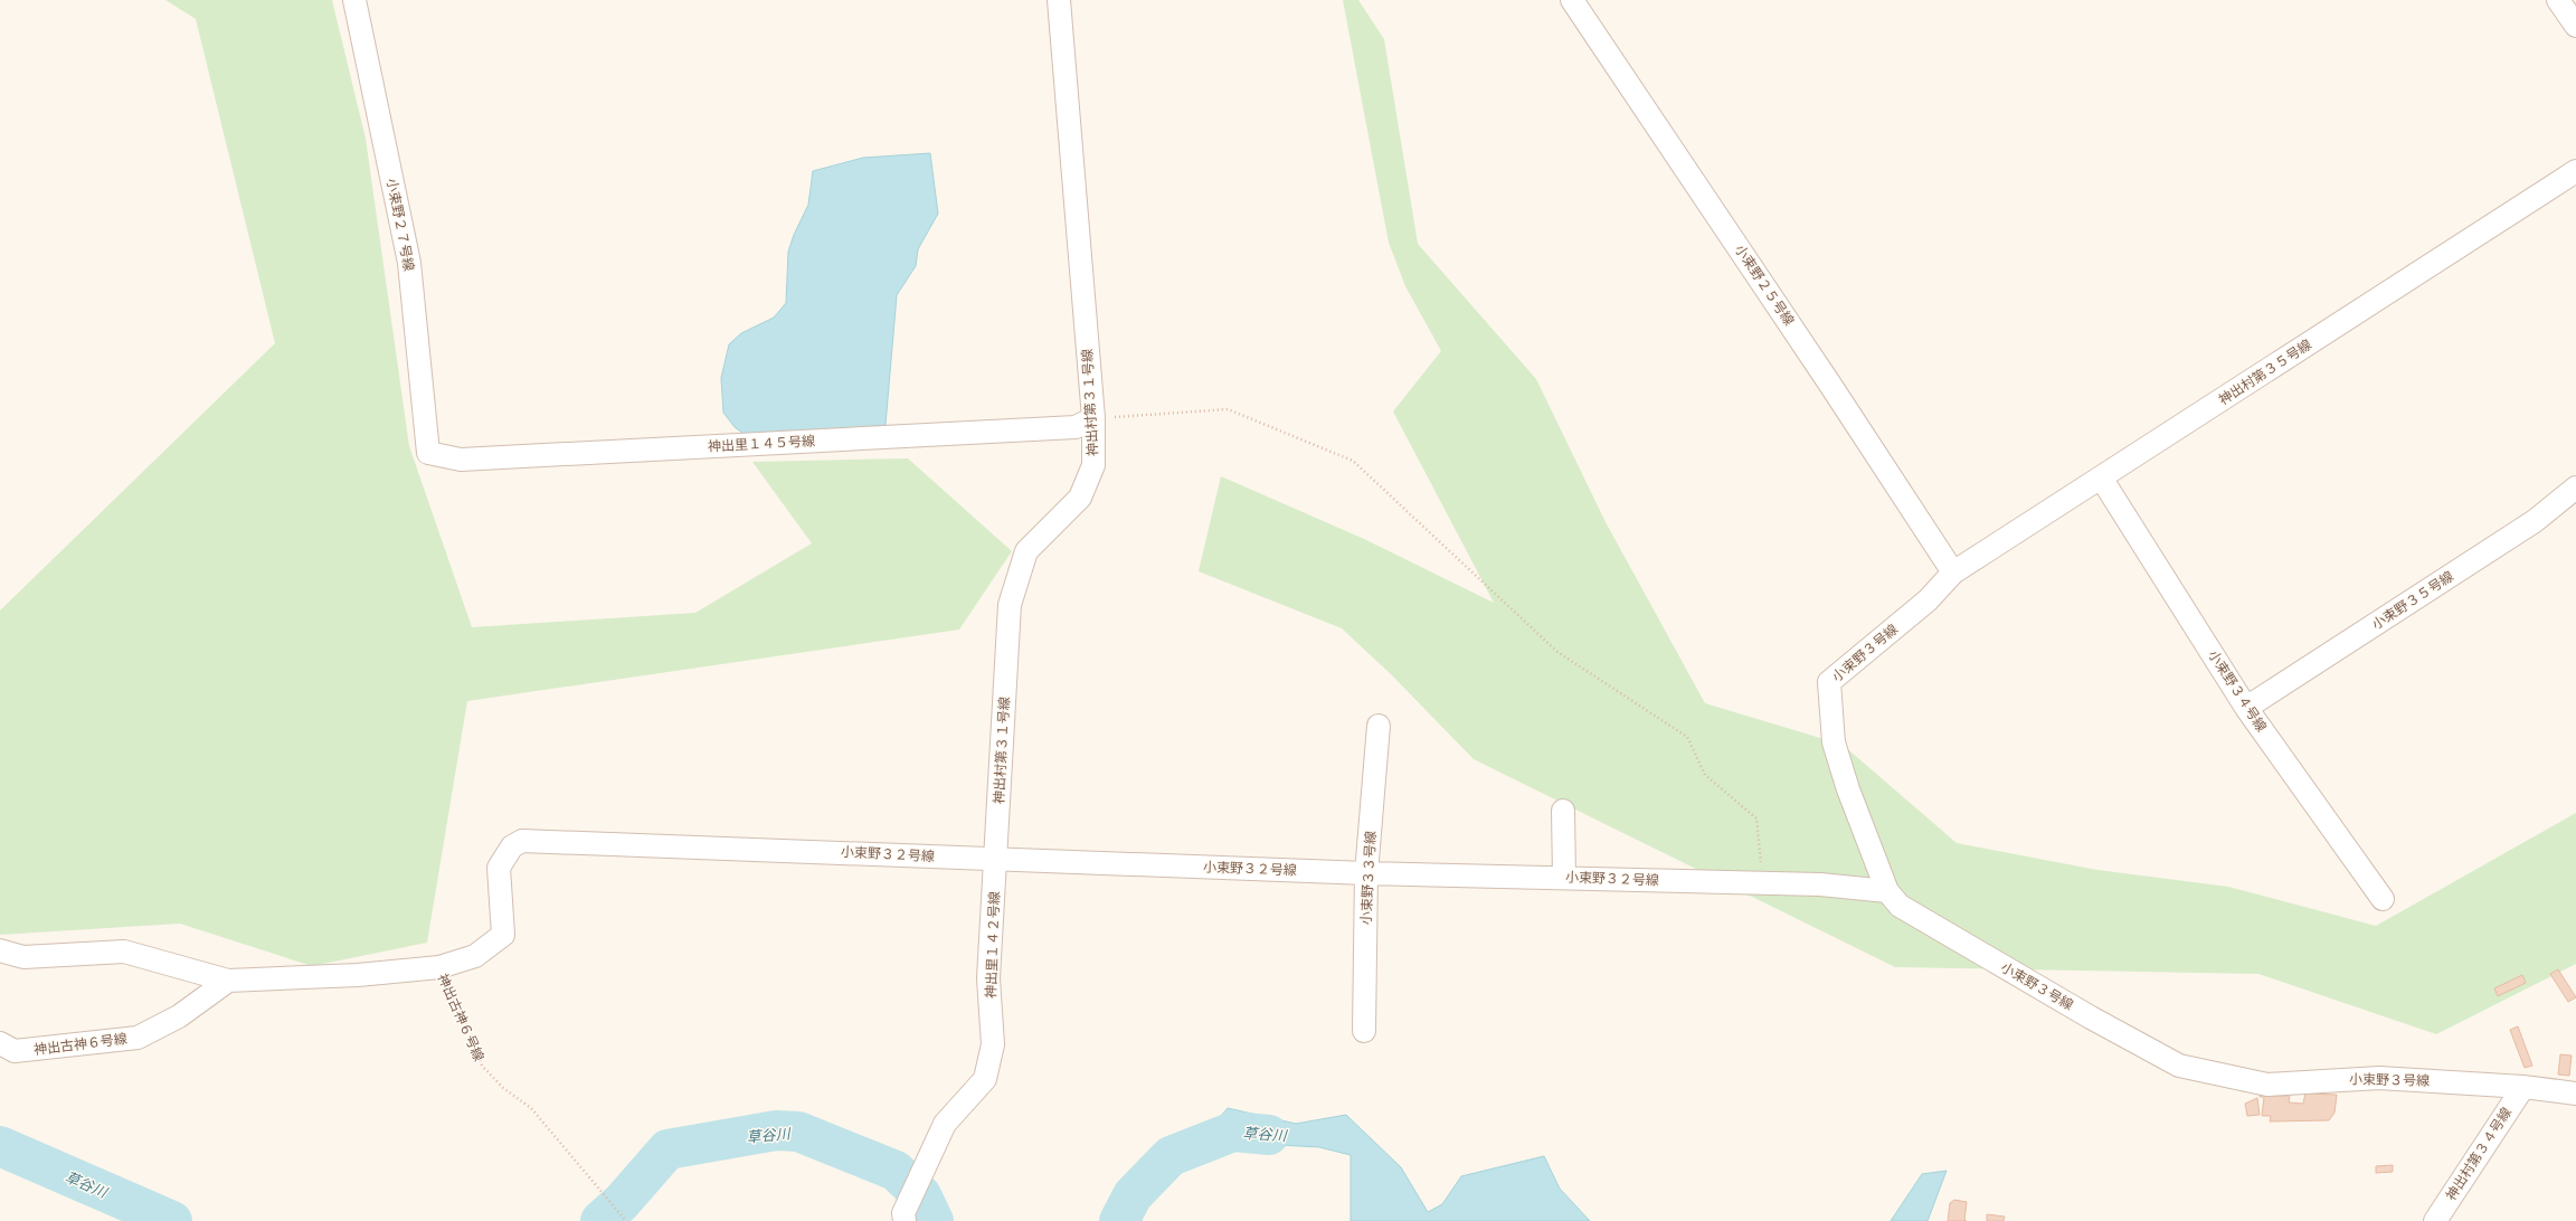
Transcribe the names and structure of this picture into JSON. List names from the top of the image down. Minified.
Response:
{"streets":{"street":["小束野２７号線","小束野２５号線","神出村第３５号線","神出村第３１号線","神出里１４５号線","小束野３５号線","小束野３号線","小束野３４号線","小束野３２号線","小束野３３号線","神出里１４２号線","神出古神６号線","神出村第３４号線"]},"crossings":[["小束野２７号線","神出里１４５号線"],["小束野２５号線","神出村第３５号線"],["小束野２５号線","小束野３号線"],["神出村第３５号線","小束野３号線"],["神出村第３５号線","小束野３４号線"],["神出村第３１号線","神出里１４５号線"],["神出村第３１号線","小束野３２号線"],["神出村第３１号線","神出里１４２号線"],["小束野３５号線","小束野３４号線"],["小束野３号線","小束野３２号線"],["小束野３号線","神出村第３４号線"],["小束野３２号線","小束野３３号線"],["小束野３２号線","神出里１４２号線"],["小束野３２号線","神出古神６号線"]],"water":["草谷川"]}
